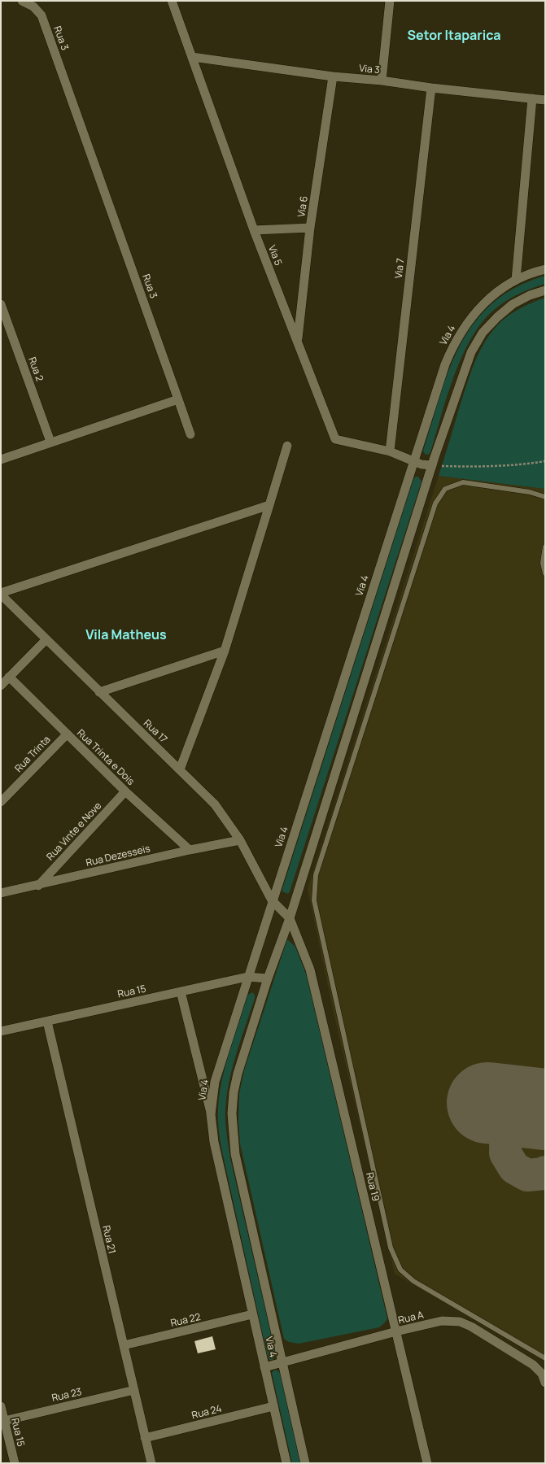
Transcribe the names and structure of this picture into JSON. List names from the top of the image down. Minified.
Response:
{"streets":{"street":["Rua 3","Via 3","Via 6","Via 5","Via 7","Via 4","Rua 2","Rua 17","Rua Trinta","Rua Trinta e Dois","Rua Vinte e Nove","Rua Dezesseis","Rua 15","Rua 19","Rua 21","Rua A","Rua 22","Rua 23","Rua 24"]},"crossings":[["Via 3","Via 6"],["Via 3","Via 5"],["Via 3","Via 7"],["Via 6","Via 5"],["Via 5","Via 7"],["Via 5","Via 4"],["Via 4","Rua 17"],["Via 4","Rua 15"],["Via 4","Rua 19"],["Via 4","Rua A"],["Via 4","Rua 22"],["Via 4","Rua 24"],["Rua 17","Rua Dezesseis"],["Rua 17","Rua 19"],["Rua Trinta","Rua Trinta e Dois"],["Rua Trinta e Dois","Rua Vinte e Nove"],["Rua Trinta e Dois","Rua Dezesseis"],["Rua Vinte e Nove","Rua Dezesseis"],["Rua 15","Rua 21"],["Rua 15","Rua 23"],["Rua 19","Rua A"],["Rua 21","Rua 22"],["Rua 21","Rua 23"],["Rua 21","Rua 24"]],"districts":["Setor Itaparica","Vila Matheus"]}
